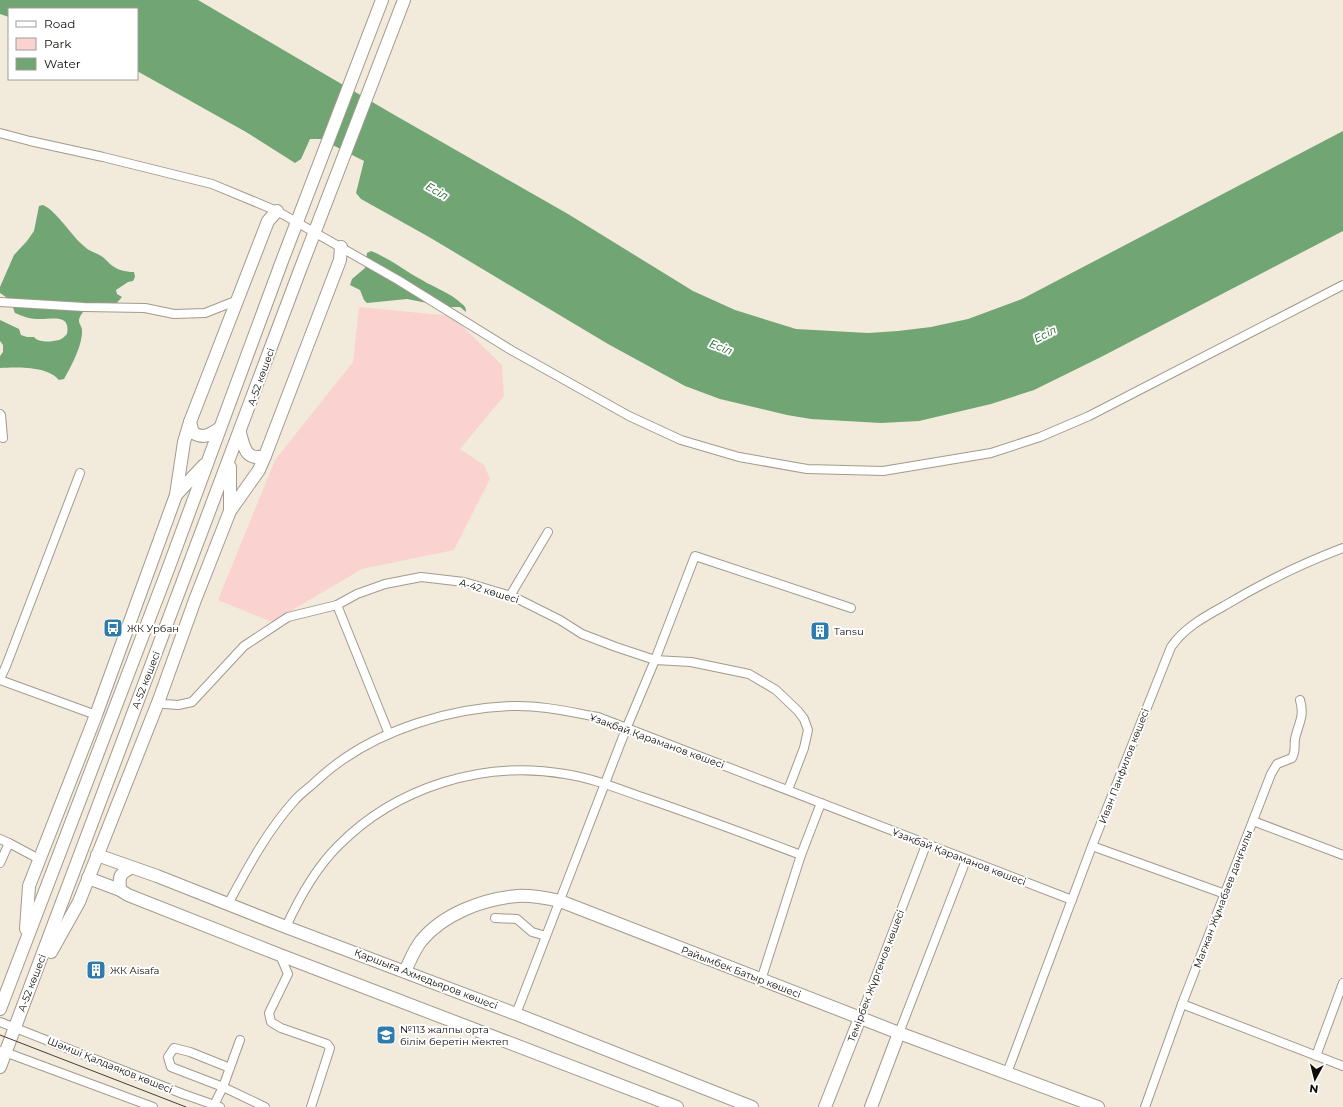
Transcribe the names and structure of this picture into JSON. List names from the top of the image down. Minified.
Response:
{"streets":{"street":["А-52 көшесі","А-42 көшесі","Ұзақбай Қараманов көшесі","Иван Панфилов көшесі","Мағжан Жұмабаев даңғылы","Райымбек Батыр көшесі","Темірбек Жүргенов көшесі","Қаршыға Ахмедьяров көшесі","Шәмші Қалдаяқов көшесі"]},"crossings":[["А-52 көшесі","Шәмші Қалдаяқов көшесі"],["А-42 көшесі","Ұзақбай Қараманов көшесі"],["Ұзақбай Қараманов көшесі","Иван Панфилов көшесі"],["Ұзақбай Қараманов көшесі","Темірбек Жүргенов көшесі"],["Ұзақбай Қараманов көшесі","Қаршыға Ахмедьяров көшесі"],["Иван Панфилов көшесі","Райымбек Батыр көшесі"],["Райымбек Батыр көшесі","Темірбек Жүргенов көшесі"],["Райымбек Батыр көшесі","Қаршыға Ахмедьяров көшесі"]],"water":["Есіл"],"places":{"bus stop":["ЖК Урбан"],"building":["Tansu","ЖК Aisafa"],"school or university":["№113 жалпы орта білім беретін мектеп"]},"legend":["Road","Park","Water"],"north":"bottom"}
